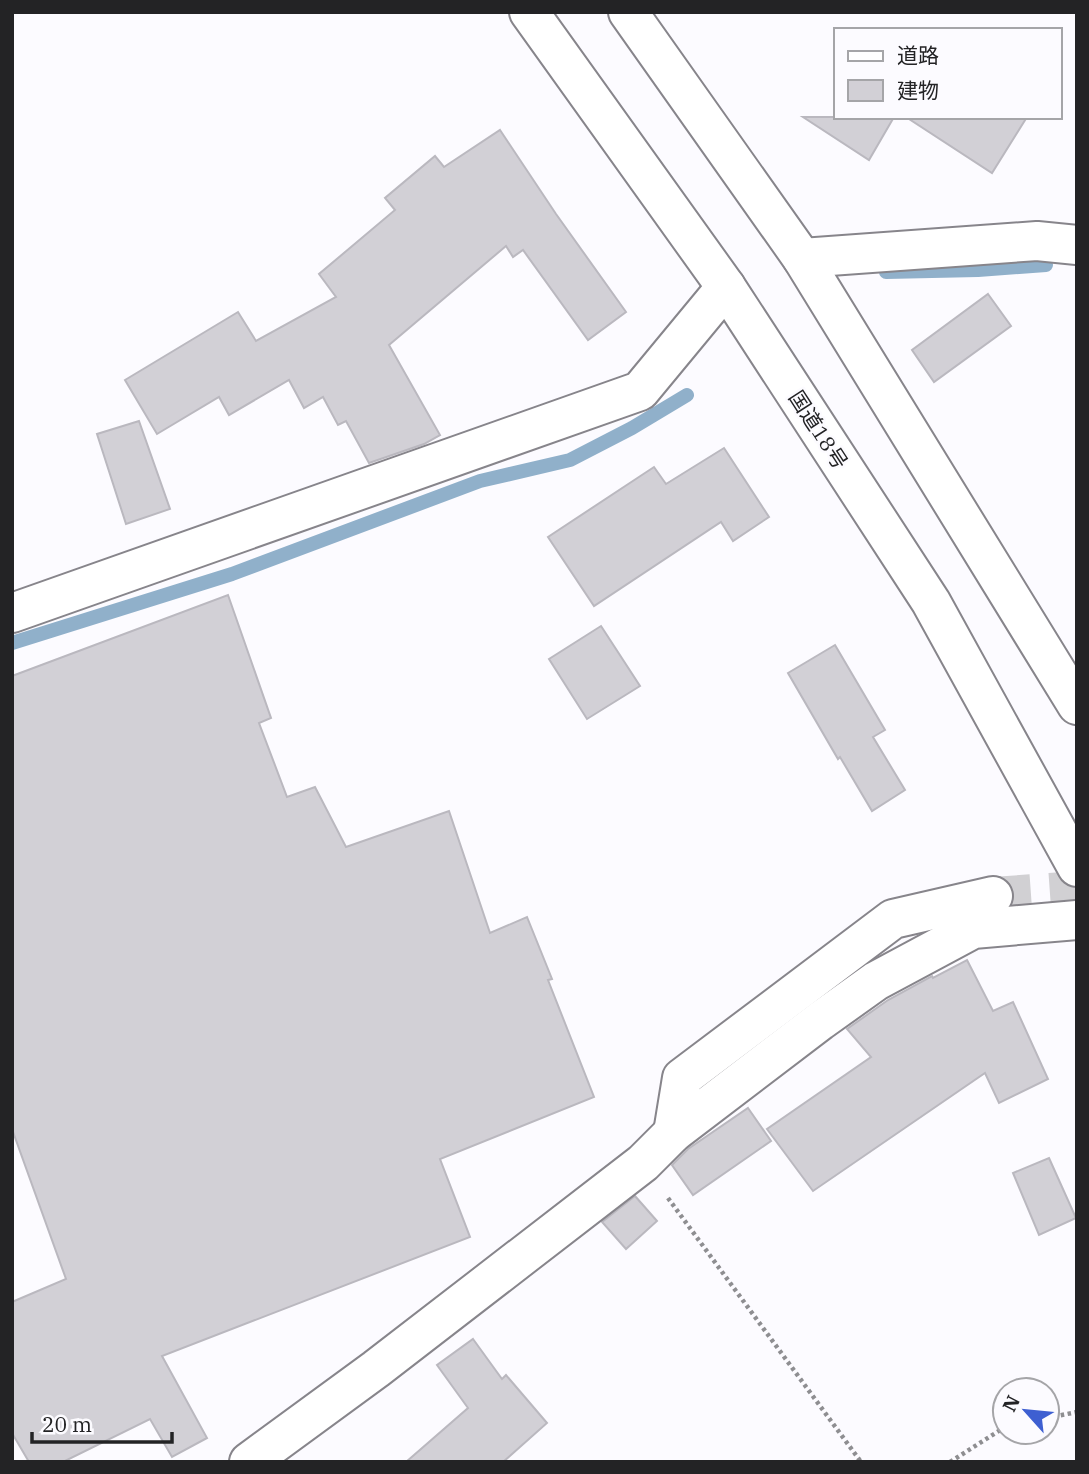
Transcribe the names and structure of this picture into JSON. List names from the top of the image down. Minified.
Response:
{"streets":{"main road":["国道18号"]},"legend":["道路","建物"],"scale_bar":"20 m","north":"top left"}
